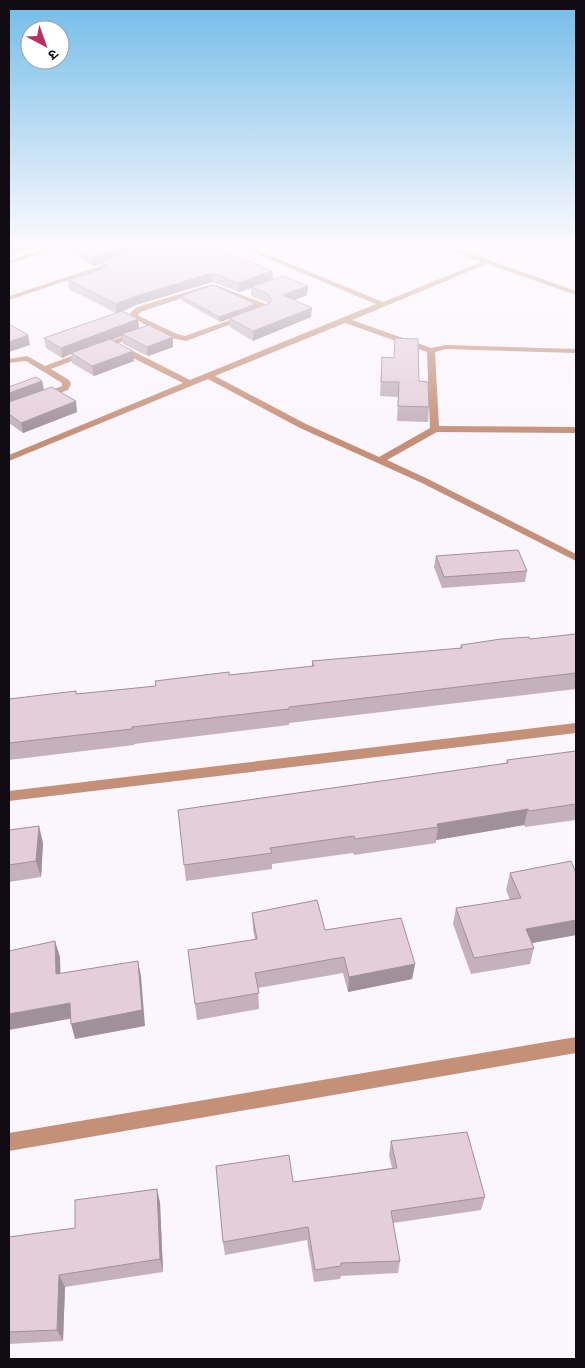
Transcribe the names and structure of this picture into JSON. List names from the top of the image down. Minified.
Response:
{"north":"bottom right"}
